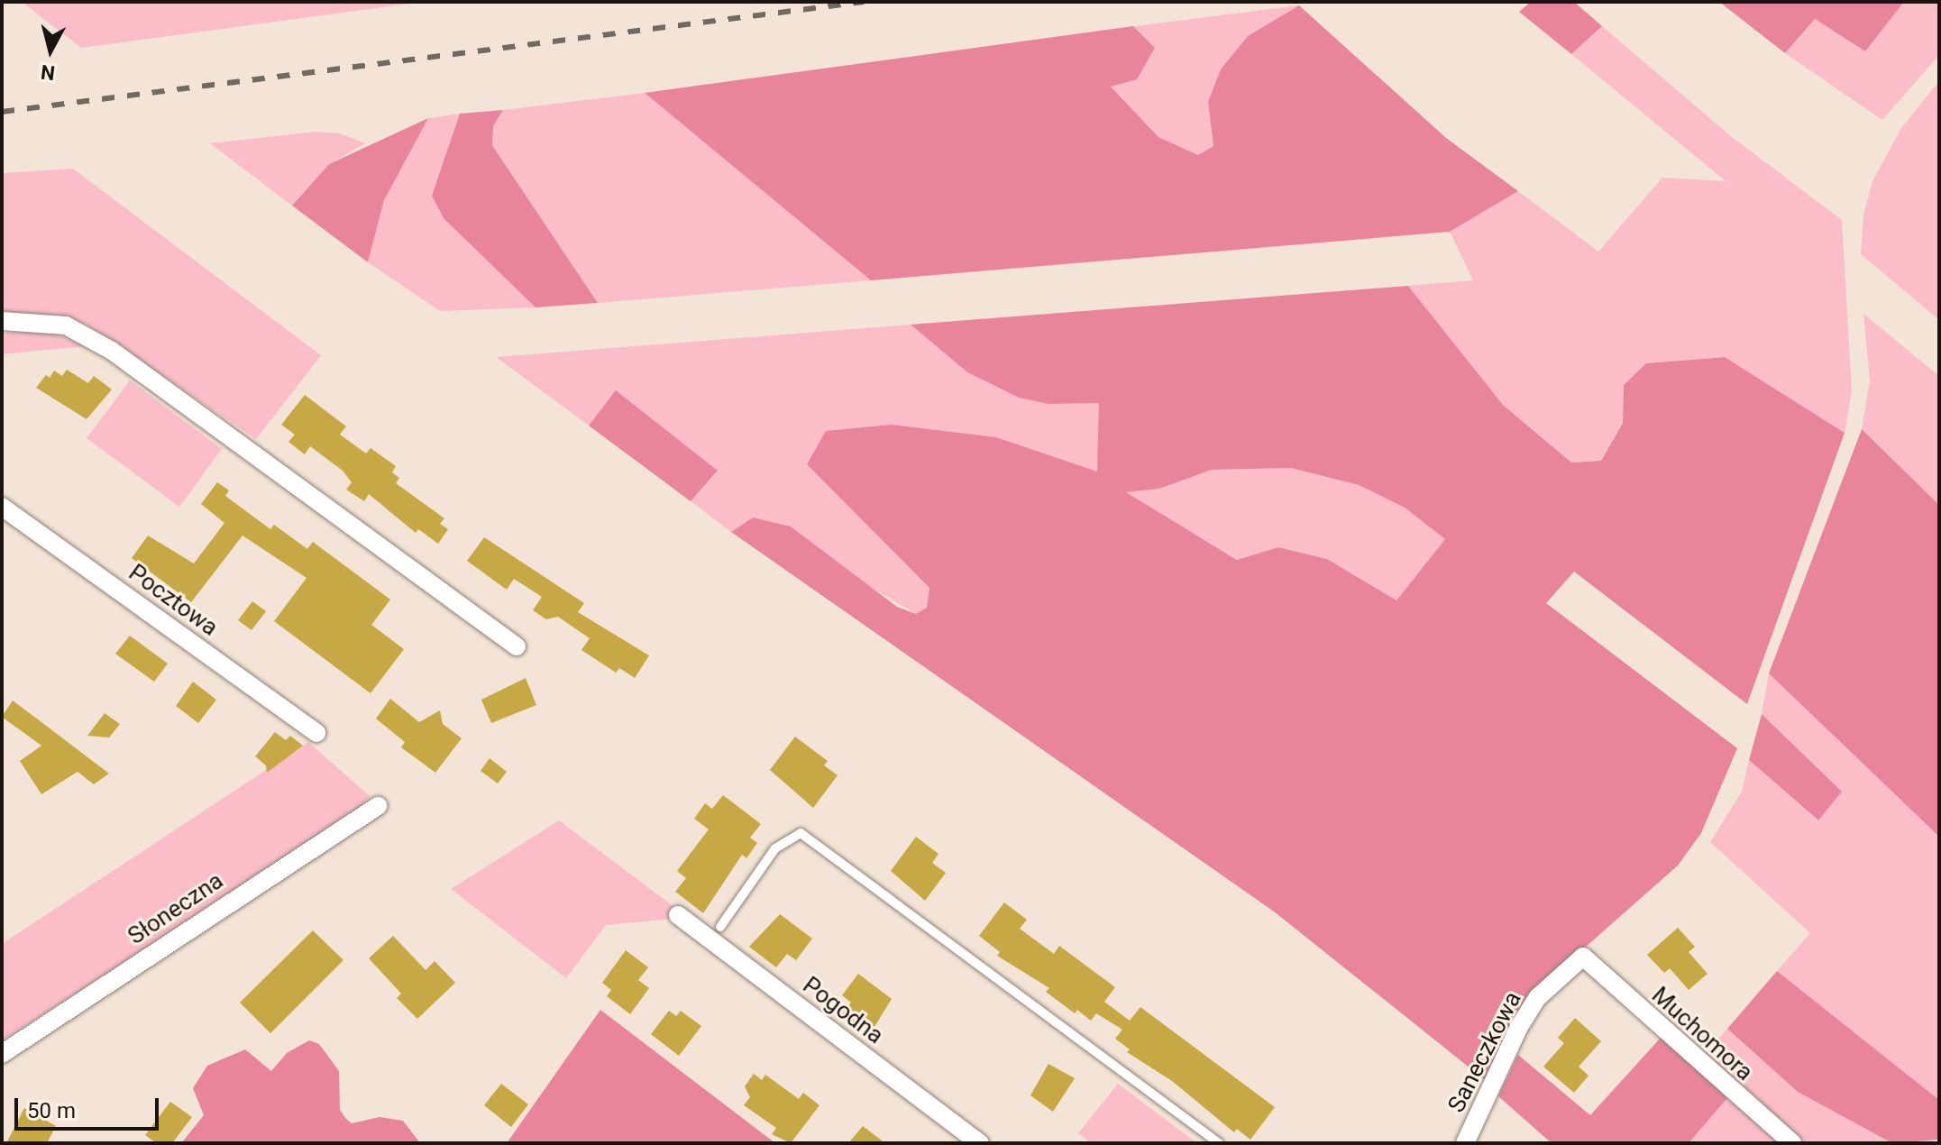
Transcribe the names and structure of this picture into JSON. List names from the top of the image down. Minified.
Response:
{"streets":{"street":["Pocztowa","Słoneczna","Pogodna","Muchomora","Saneczkowa"]},"crossings":[["Muchomora","Saneczkowa"]],"scale_bar":"50 m","north":"bottom"}
